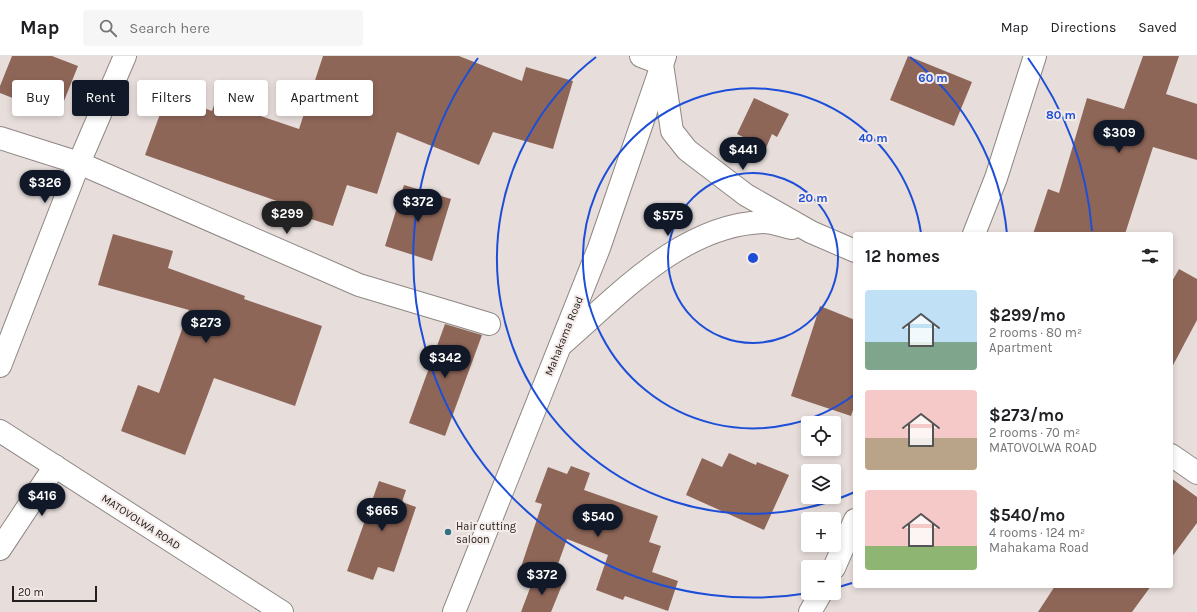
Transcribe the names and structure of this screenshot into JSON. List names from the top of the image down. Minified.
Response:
{"streets":{"street":["Mahakama Road","MATOVOLWA ROAD"]},"places":["Hair cutting saloon"],"scale_bar":"20 m","page":{"header":"Map","search":"Search here","nav":["Map","Directions","Saved"],"chip":["Buy","Rent","Filters","New","Apartment"],"price":["$309","$441","$326","$372","$299","$575","$273","$342","$416","$665","$540","$372"],"heading":"12 homes","list":[{"name":"$299/mo","note":"2 rooms · 80 m² · Apartment"},{"name":"$273/mo","note":"2 rooms · 70 m² · MATOVOLWA ROAD"},{"name":"$540/mo","note":"4 rooms · 124 m² · Mahakama Road"}],"map_buttons":["+","−"],"scale":"20 m"},"rings":["60 m","80 m","40 m","20 m"]}
